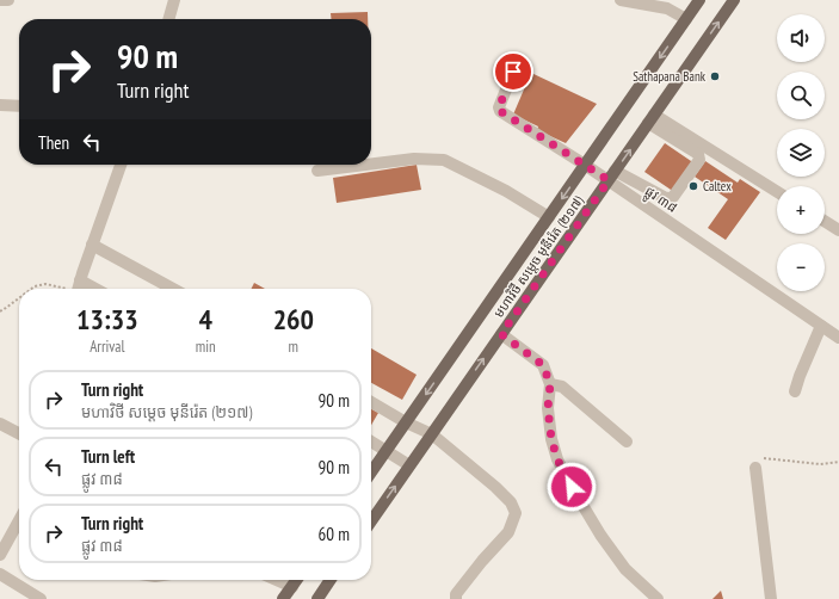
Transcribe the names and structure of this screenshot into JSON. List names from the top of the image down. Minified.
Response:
{"streets":{"main road":["មហាវិថី សម្តេច មុនីរ៉េត (២១៧)"],"street":["ផ្លូវ ៣៨"]},"crossings":[["ផ្លូវ ៣៨","មហាវិថី សម្តេច មុនីរ៉េត (២១៧)"]],"places":["Sathapana Bank","Caltex"],"page":{"map_buttons":["+","−"],"turn":["90 m","Turn right"],"then":"Then","eta":["13:33","Arrival","4","min","260","m"],"list":[{"name":"Turn right","note":"មហាវិថី សម្តេច មុនីរ៉េត (២១៧)","value":"90 m"},{"name":"Turn left","note":"ផ្លូវ ៣៨","value":"90 m"},{"name":"Turn right","note":"ផ្លូវ ៣៨","value":"60 m"}]}}
